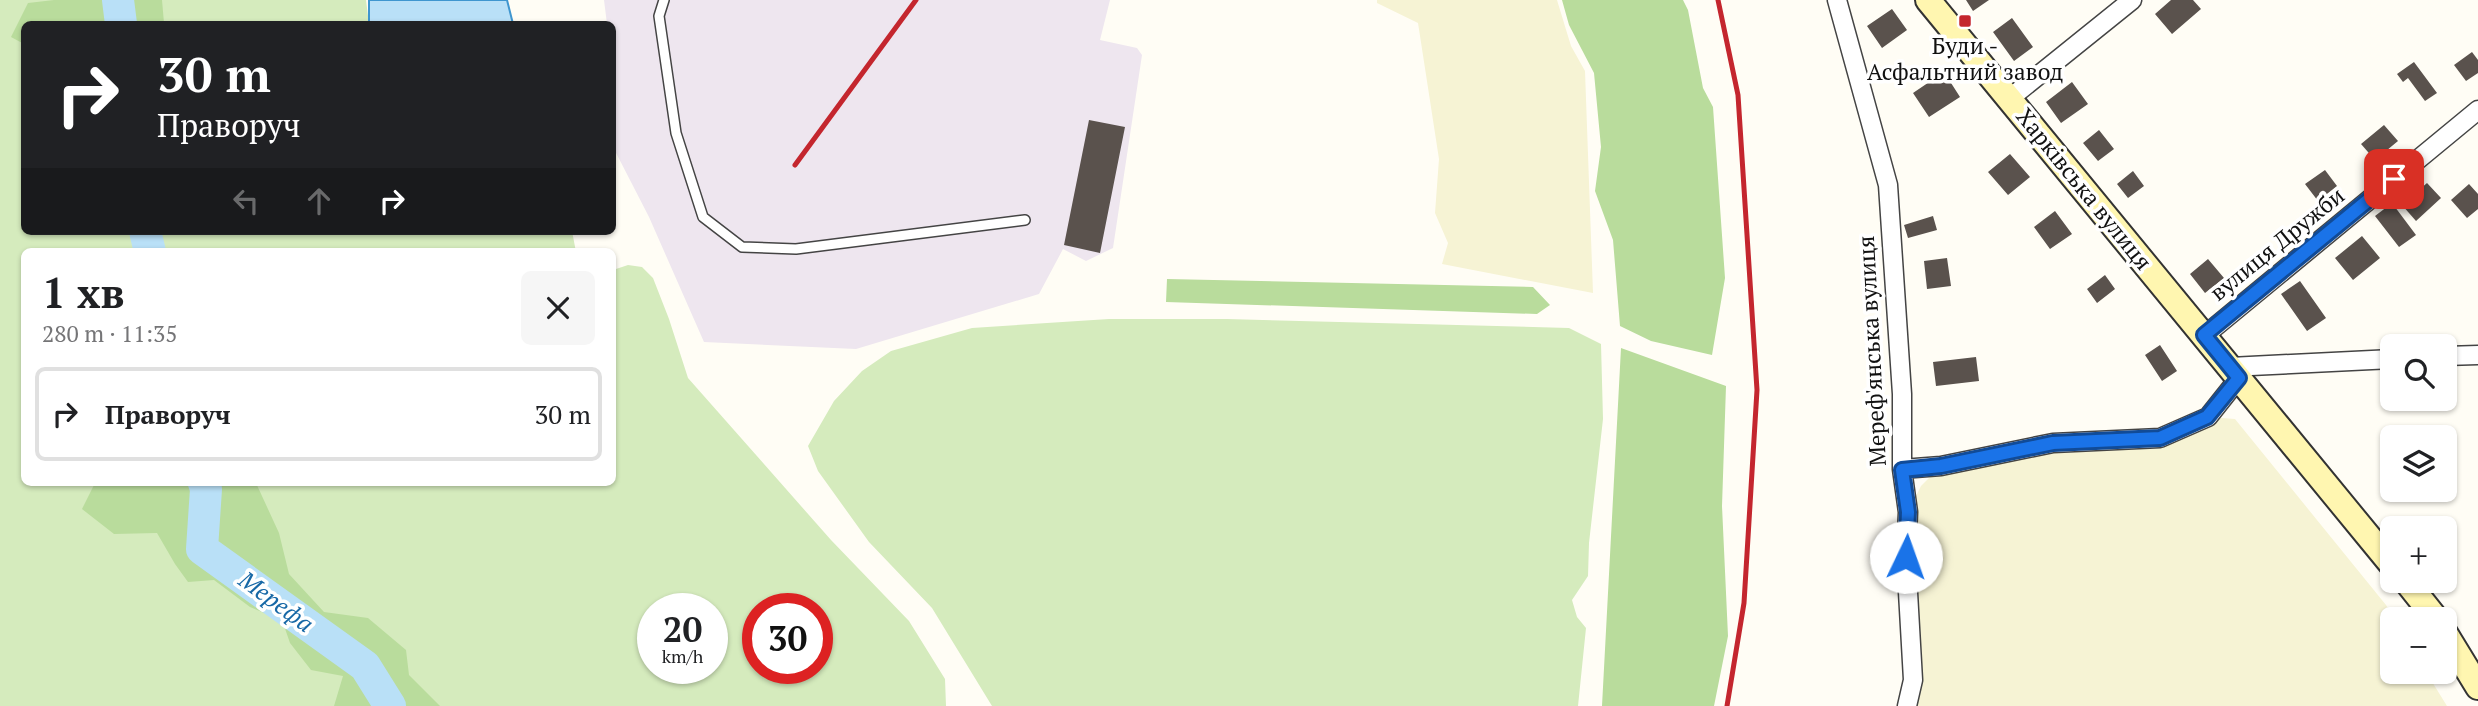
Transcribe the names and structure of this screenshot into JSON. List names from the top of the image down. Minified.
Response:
{"streets":{"street":["Харківська вулиця","вулиця Дружби","Мереф'янська вулиця"]},"crossings":[["Харківська вулиця","вулиця Дружби"]],"water":["Мерефа"],"places":{"transit":["Буди - Асфальтний завод"]},"page":{"turn":["30 m","Праворуч"],"heading":["1 хв","280 m · 11:35"],"map_buttons":["+","−"],"list":[{"name":"Праворуч","value":"30 m"}],"speed":"20 km/h","limit":"30"}}
